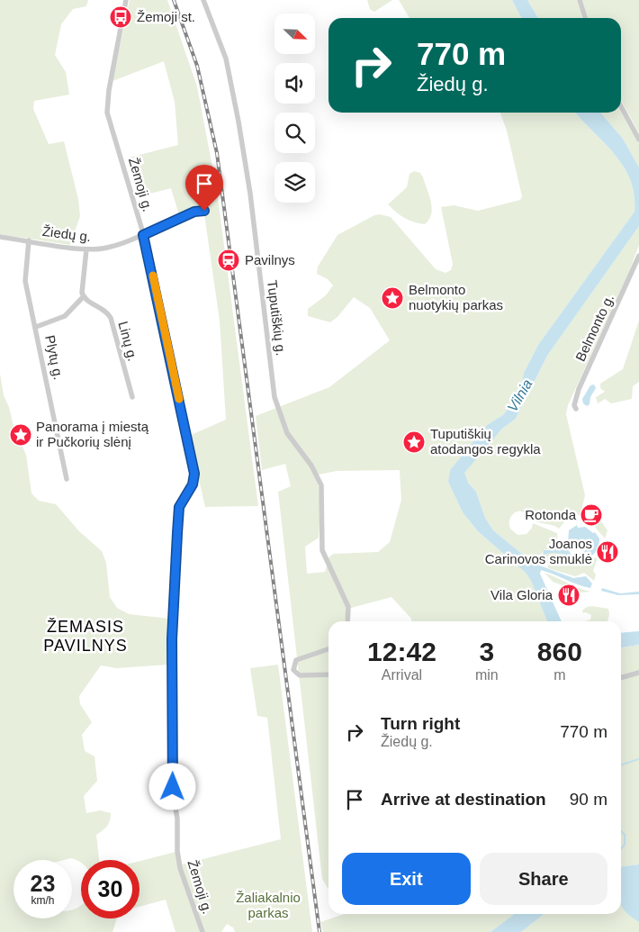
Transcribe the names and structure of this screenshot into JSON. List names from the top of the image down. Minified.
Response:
{"streets":{"street":["Žemoji g.","Žiedų g.","Tuputiškių g.","Belmonto g.","Linų g.","Plytų g."]},"crossings":[["Žemoji g.","Žiedų g."],["Žiedų g.","Plytų g."]],"districts":["ŽEMASIS PAVILNYS"],"water":["Vilnia"],"parks":["Žaliakalnio parkas"],"places":{"bus stop":["Žemoji st."],"station":["Pavilnys"],"place":["Belmonto nuotykių parkas","Panorama į miestą ir Pučkorių slėnį","Tuputiškių atodangos regykla"],"cafe":["Rotonda"],"restaurant":["Joanos Carinovos smuklė","Vila Gloria"]},"north":"bottom right","page":{"turn":["770 m","Žiedų g."],"eta":["12:42","Arrival","3","min","860","m"],"list":[{"name":"Turn right","note":"Žiedų g.","value":"770 m"},{"name":"Arrive at destination","value":"90 m"}],"buttons":["Exit","Share"],"speed":"23 km/h","limit":"30"}}
